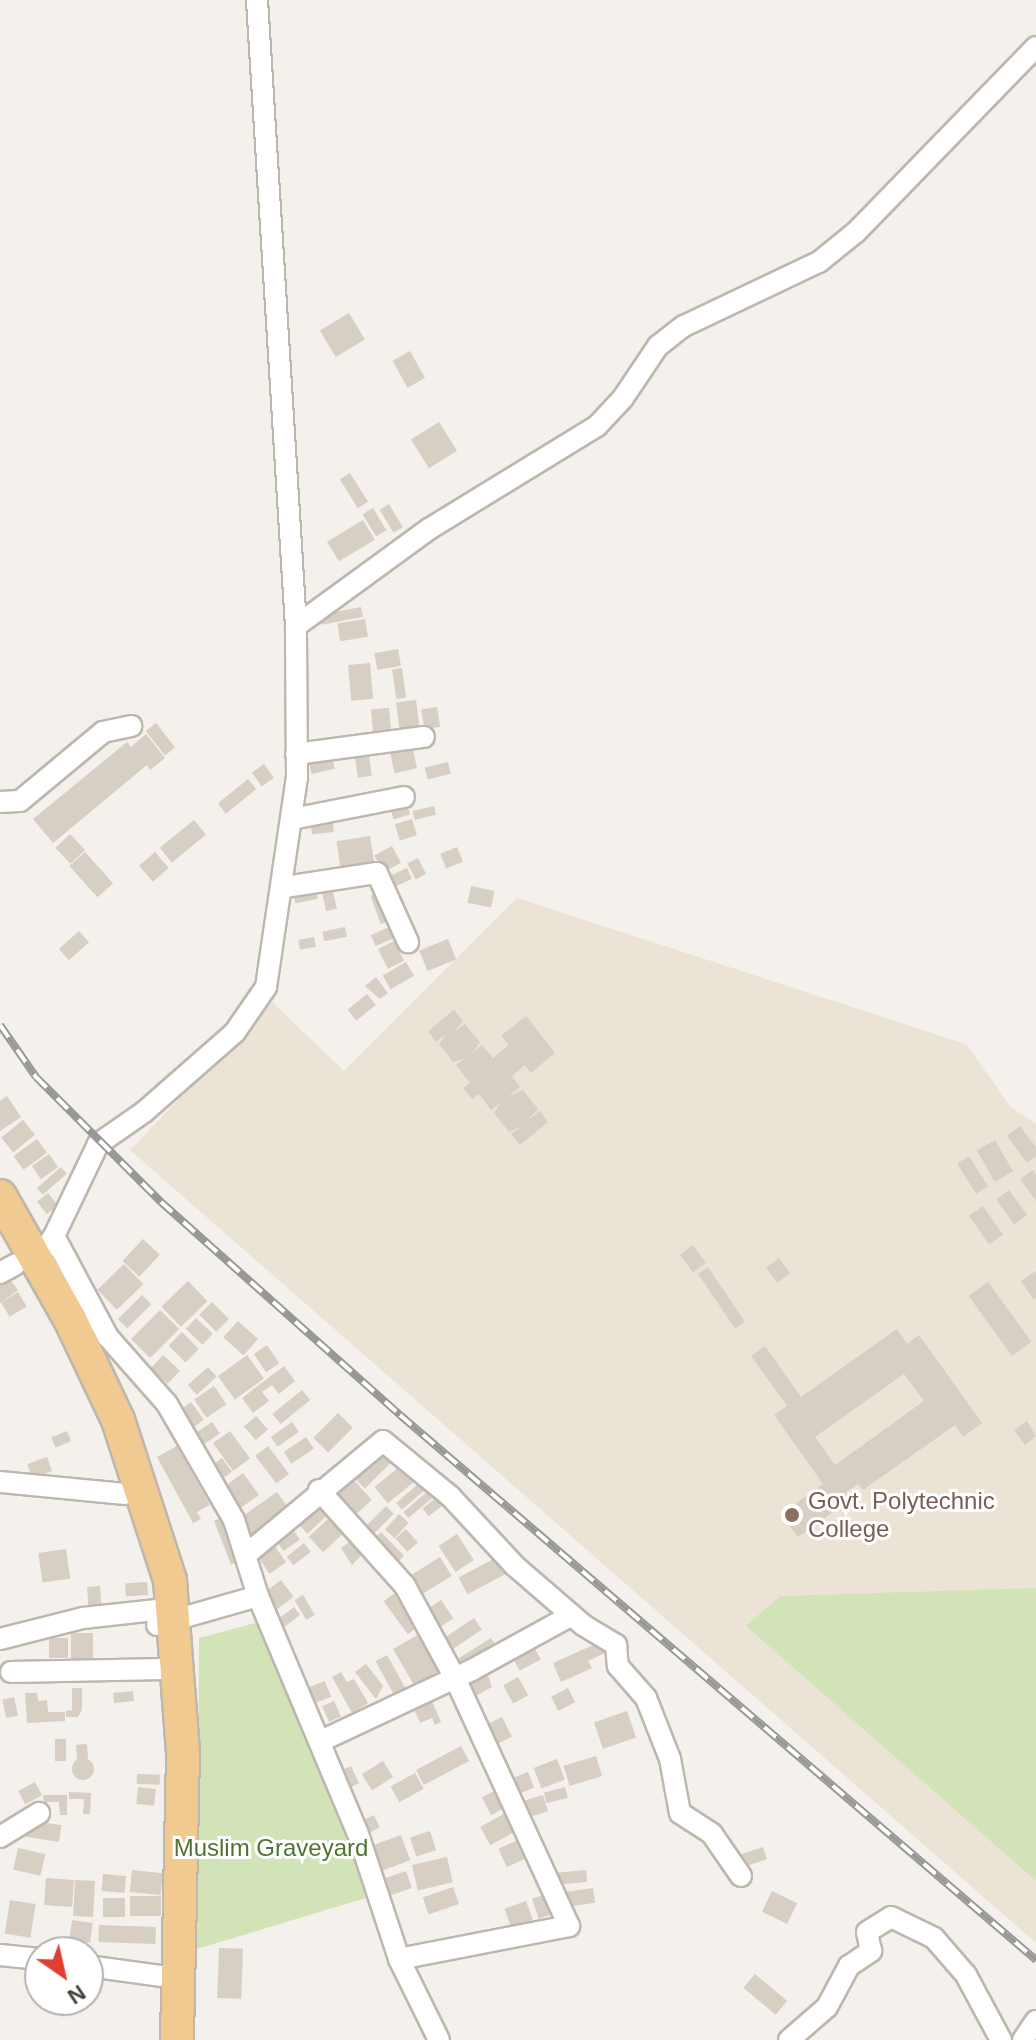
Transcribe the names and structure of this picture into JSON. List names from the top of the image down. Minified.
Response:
{"parks":["Muslim Graveyard"],"places":["Govt. Polytechnic College"],"north":"bottom right"}
